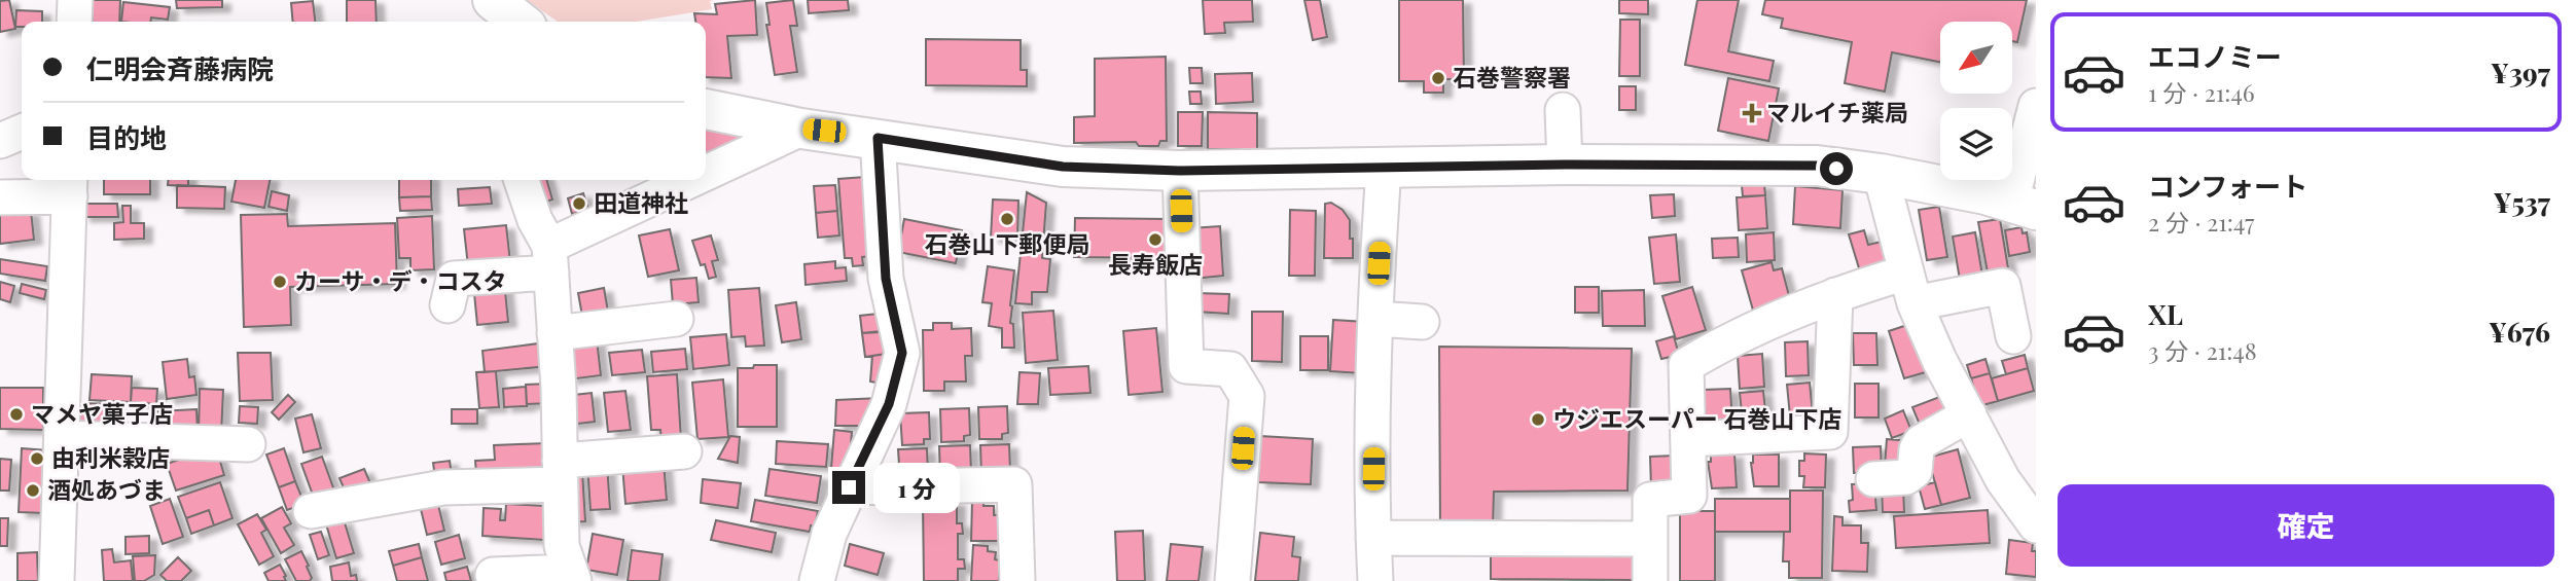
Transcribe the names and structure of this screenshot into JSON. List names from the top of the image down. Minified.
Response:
{"places":{"other":["石巻警察署","田道神社","石巻山下郵便局","長寿飯店","カーサ・デ・コスタ","マメヤ菓子店","ウジエスーパー 石巻山下店","由利米穀店","酒処あづま"],"health":["マルイチ薬局"]},"north":"bottom left","page":{"list":[{"name":"エコノミー","note":"1 分 · 21:46","value":"¥397"},{"name":"コンフォート","note":"2 分 · 21:47","value":"¥537"},{"name":"XL","note":"3 分 · 21:48","value":"¥676"}],"banner":["仁明会斉藤病院","目的地"],"bubble":"1 分","buttons":"確定"}}
